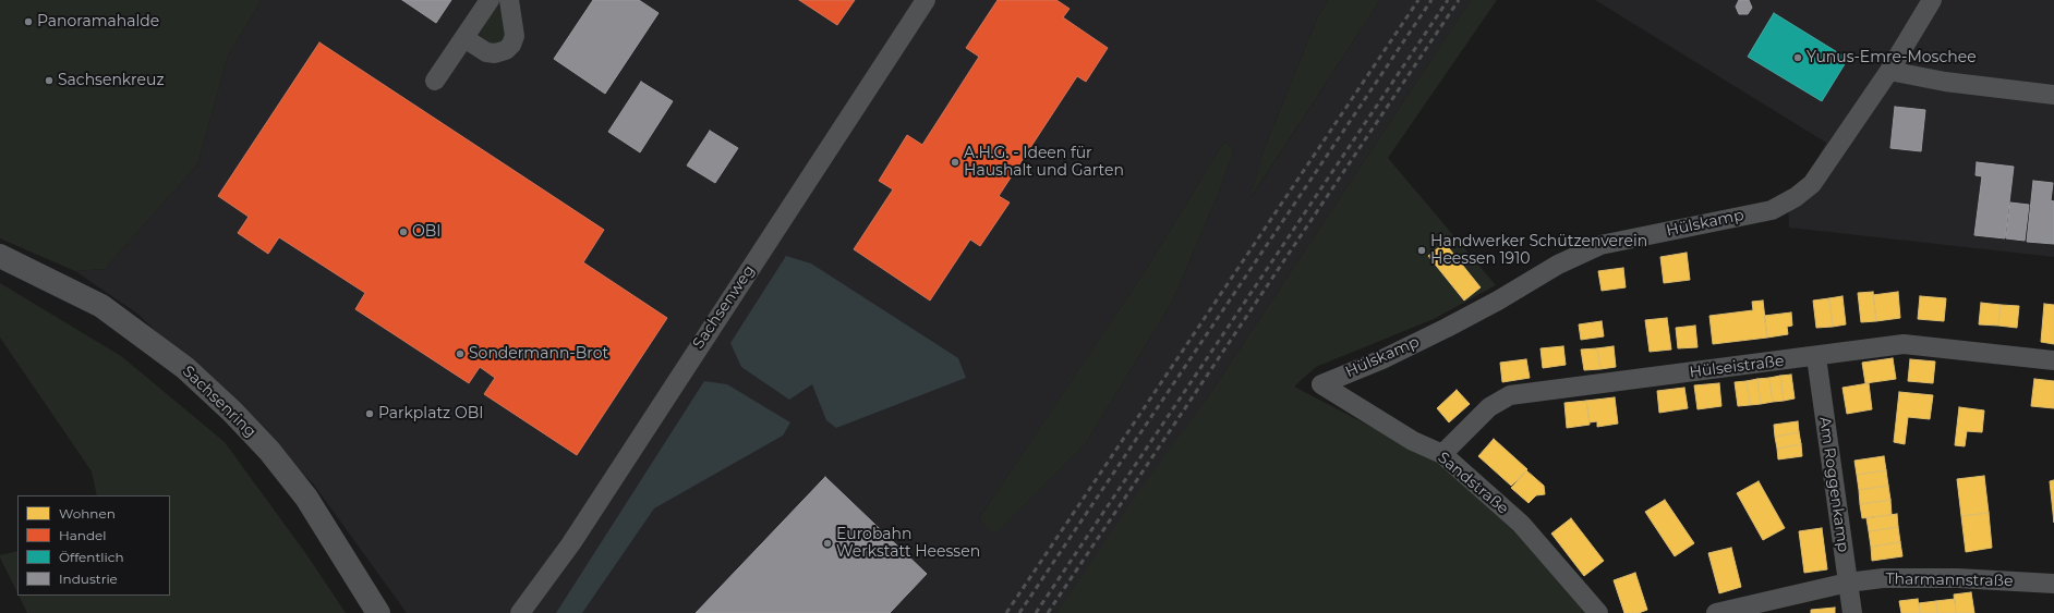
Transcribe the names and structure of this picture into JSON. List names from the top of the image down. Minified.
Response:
{"streets":{"street":["Hülskamp","Sachsenweg","Hülseistraße","Sachsenring","Sandstraße","Am Roggenkamp","Tharmannstraße"]},"crossings":[["Hülskamp","Sandstraße"],["Hülseistraße","Sandstraße"],["Hülseistraße","Am Roggenkamp"],["Am Roggenkamp","Tharmannstraße"]],"places":["Panoramahalde","Yunus-Emre-Moschee","Sachsenkreuz","A.H.G. - Ideen für Haushalt und Garten","OBI","Handwerker Schützenverein Heessen 1910","Sondermann-Brot","Parkplatz OBI","Eurobahn Werkstatt Heessen"],"legend":["Wohnen","Handel","Öffentlich","Industrie"]}
